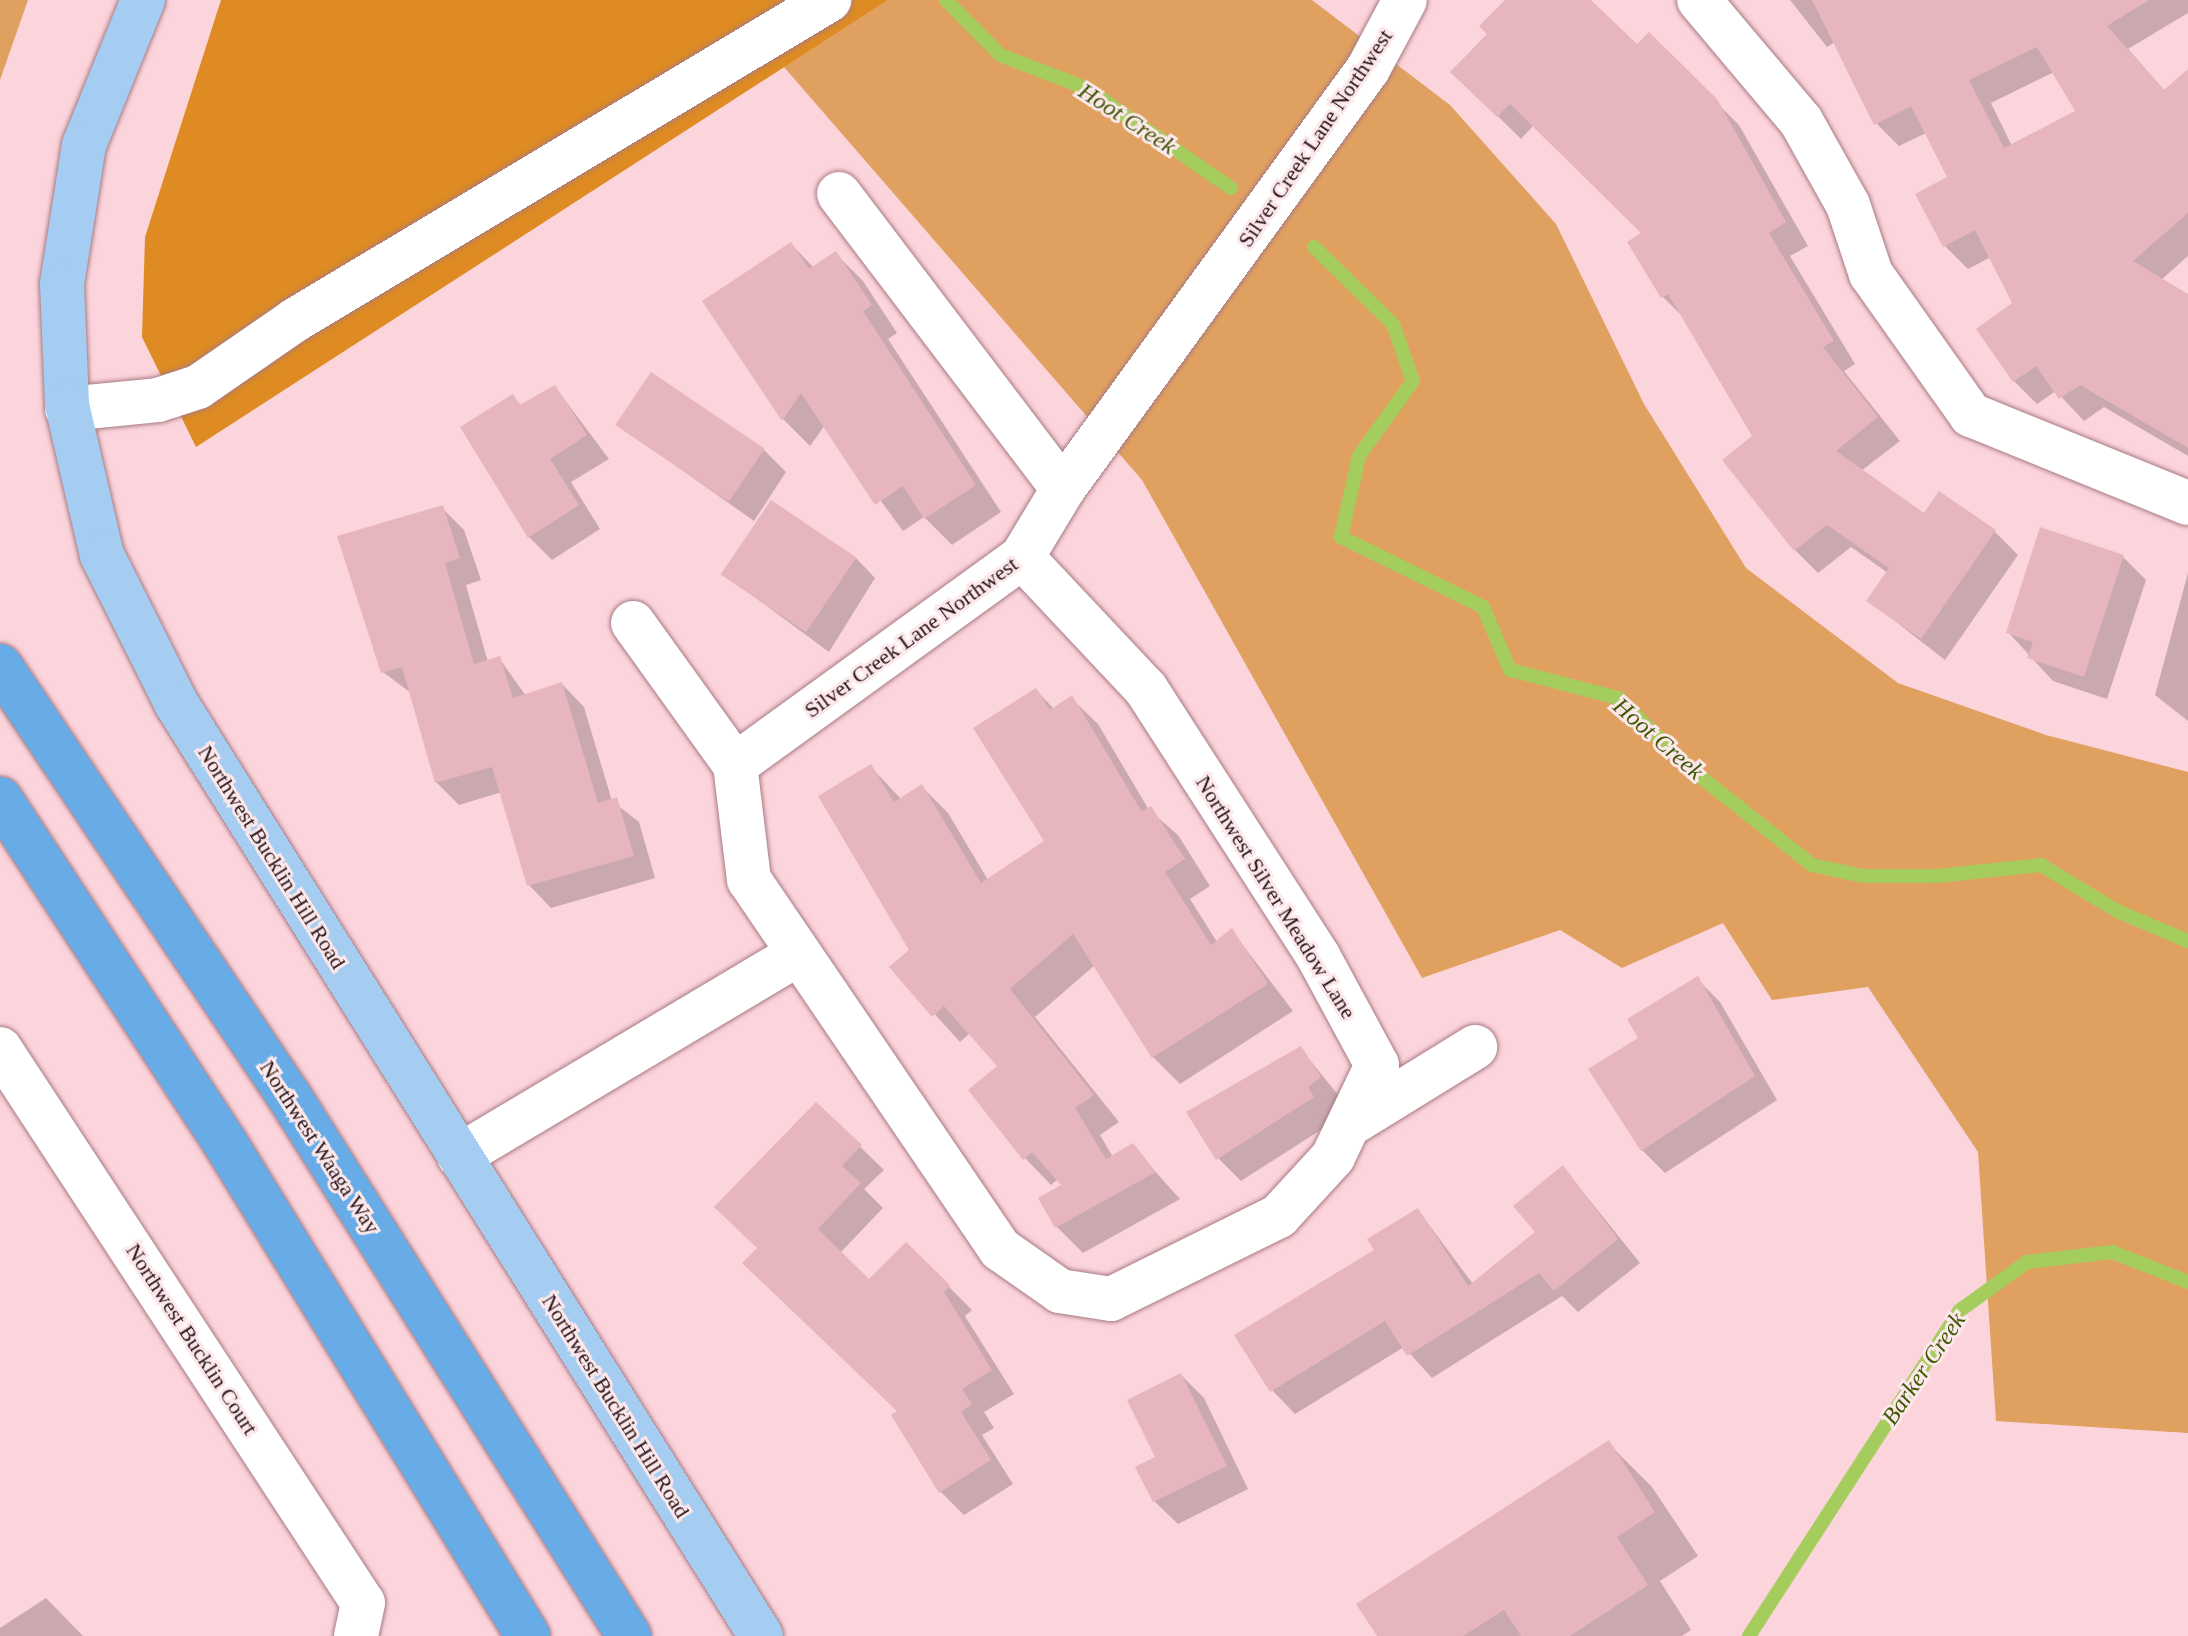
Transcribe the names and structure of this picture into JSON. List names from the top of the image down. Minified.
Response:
{"streets":{"highway":["Northwest Waaga Way"],"main road":["Northwest Bucklin Hill Road"],"street":["Silver Creek Lane Northwest","Northwest Silver Meadow Lane","Northwest Bucklin Court"]},"crossings":[["Silver Creek Lane Northwest","Northwest Silver Meadow Lane"]],"water":["Hoot Creek","Barker Creek"]}
